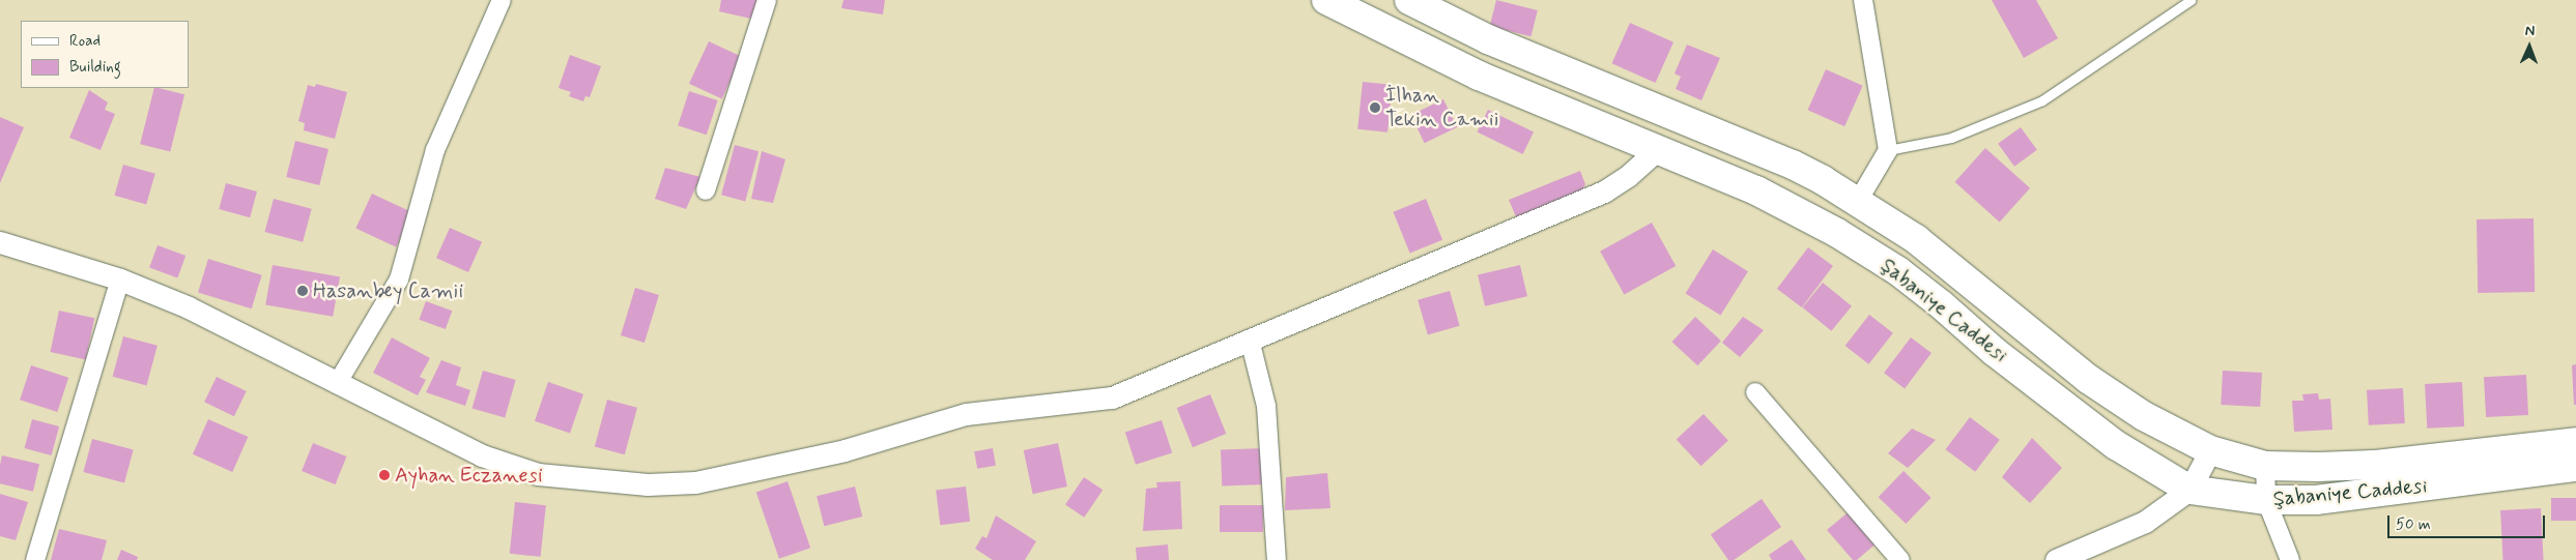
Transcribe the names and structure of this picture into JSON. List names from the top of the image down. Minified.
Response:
{"streets":{"highway":["Şabaniye Caddesi"]},"places":["İlhan Tekin Camii","Hasanbey Camii","Ayhan Eczanesi"],"legend":["Road","Building"],"scale_bar":"50 m","north":"top"}
